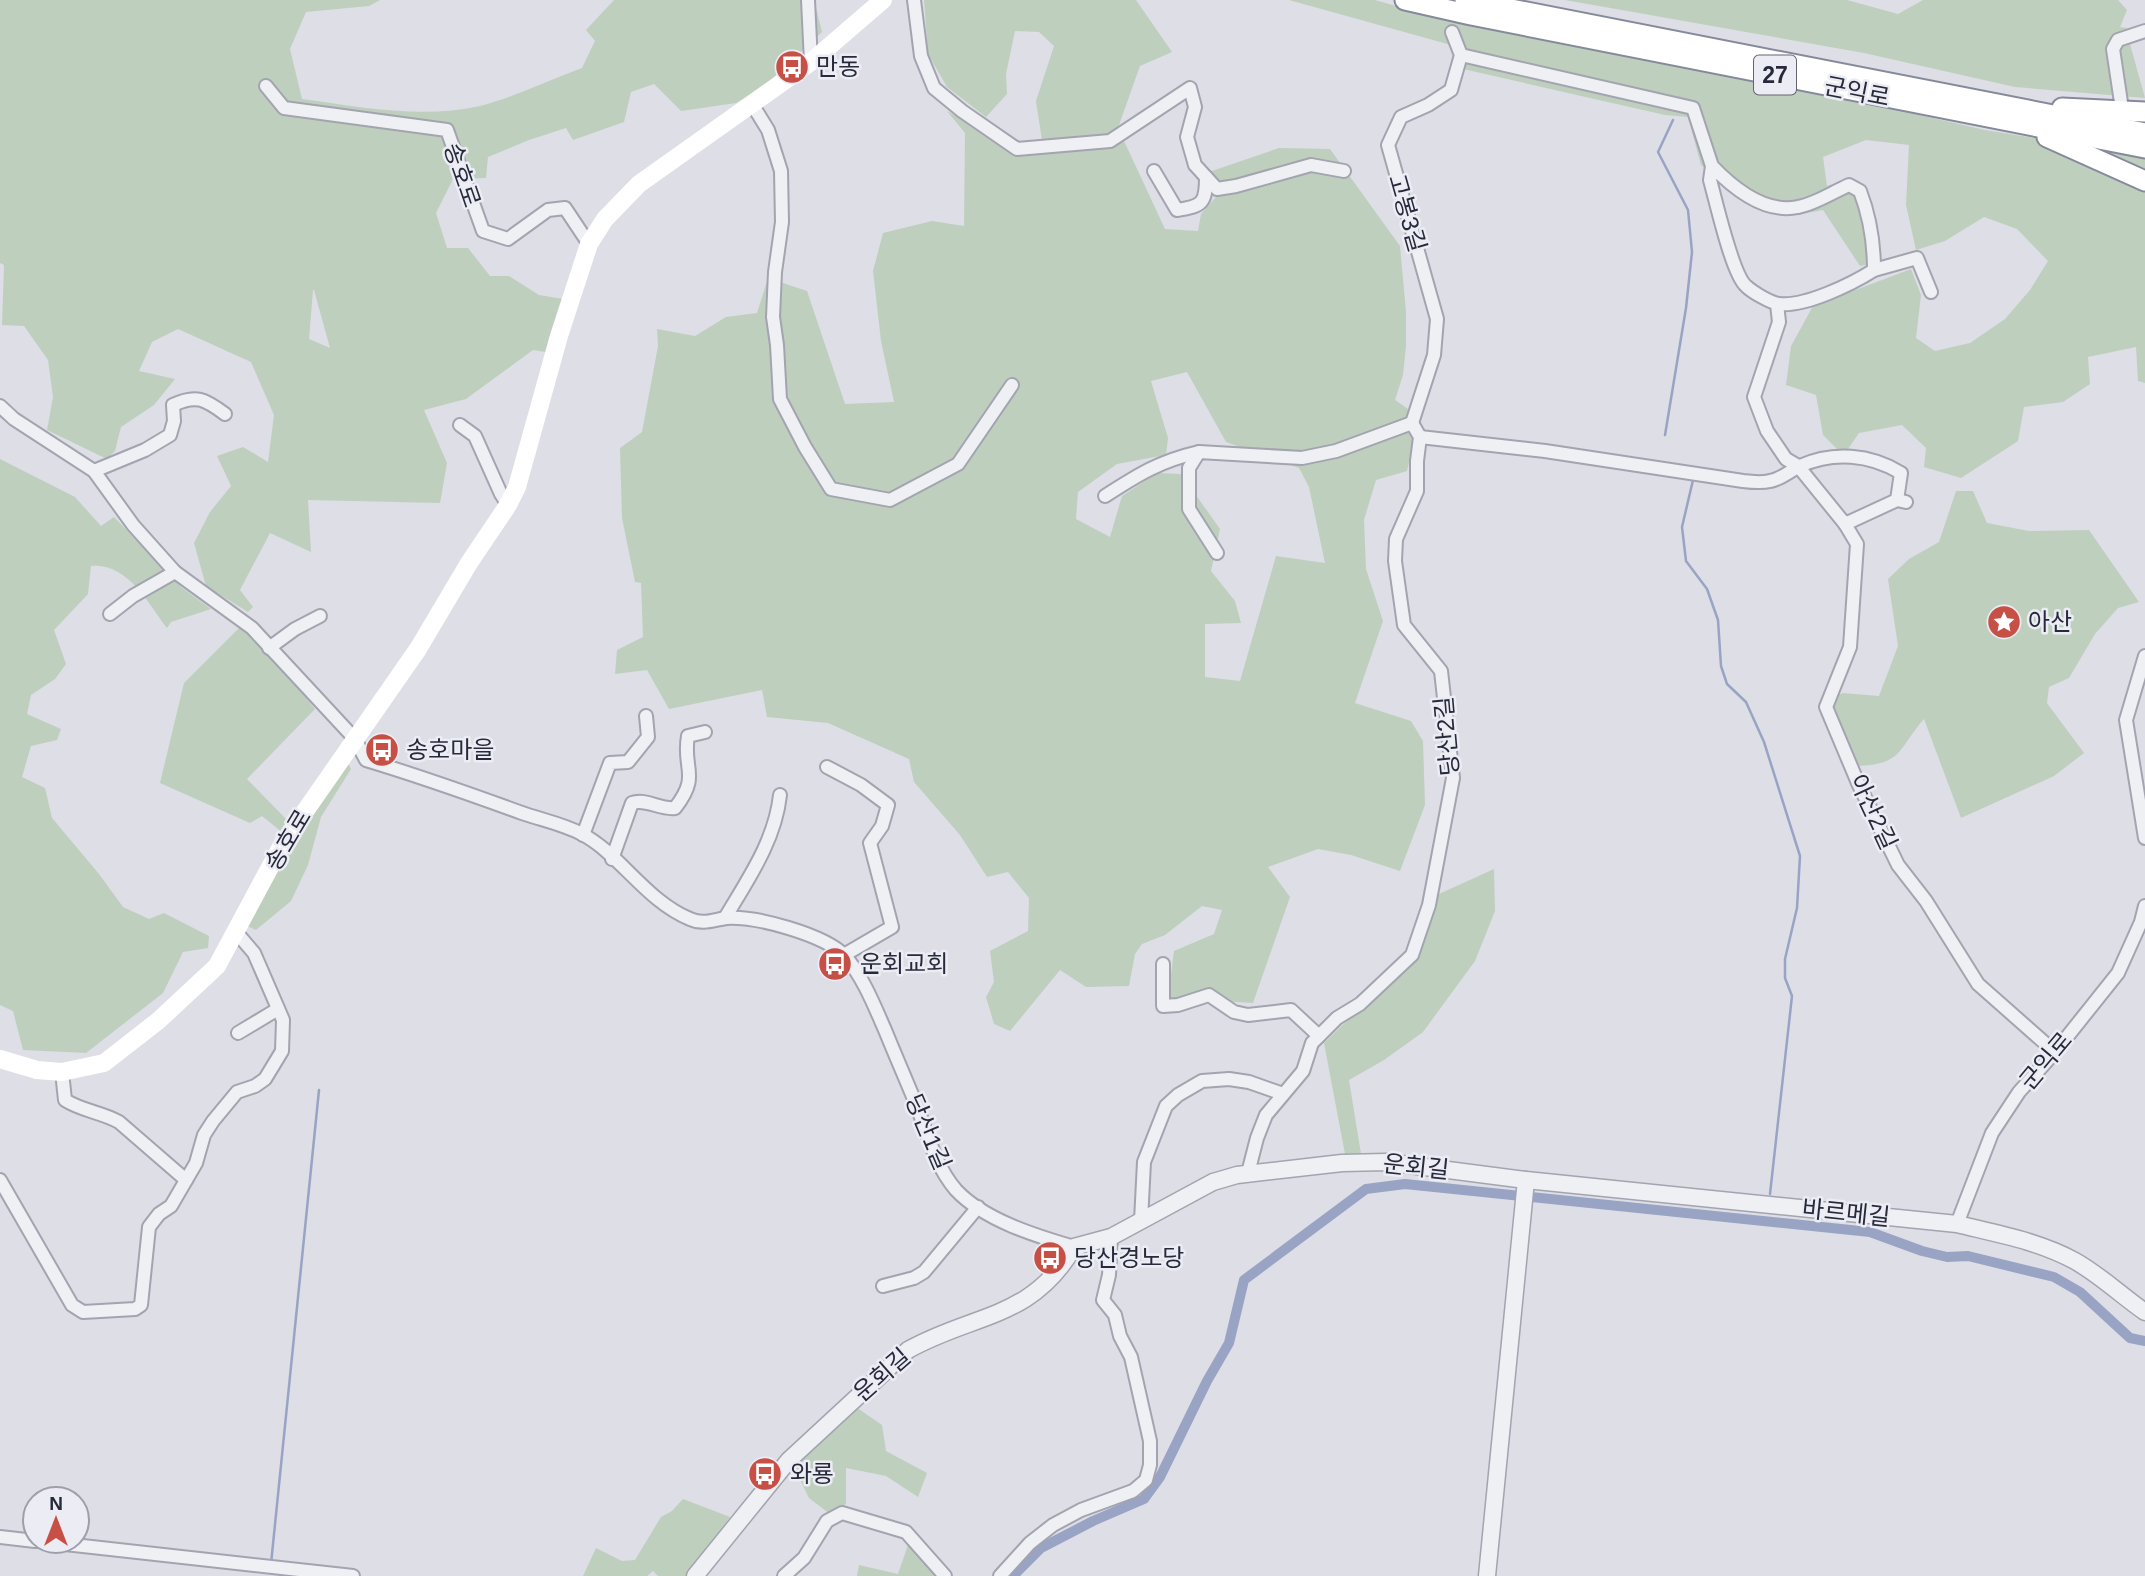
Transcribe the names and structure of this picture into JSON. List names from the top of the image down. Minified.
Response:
{"streets":{"highway":["27","군익로"],"main road":["송호로"],"street":["고봉3길","당산2길","아산2길","당산1길","운회길","바르메길"]},"crossings":[["군익로","아산2길"],["군익로","바르메길"],["송호로","당산1길"],["당산2길","운회길"],["당산1길","운회길"],["운회길","바르메길"]],"places":{"bus stop":["만동","송호마을","운회교회","당산경노당","와룡"],"place":["아산"]},"north":"top"}
